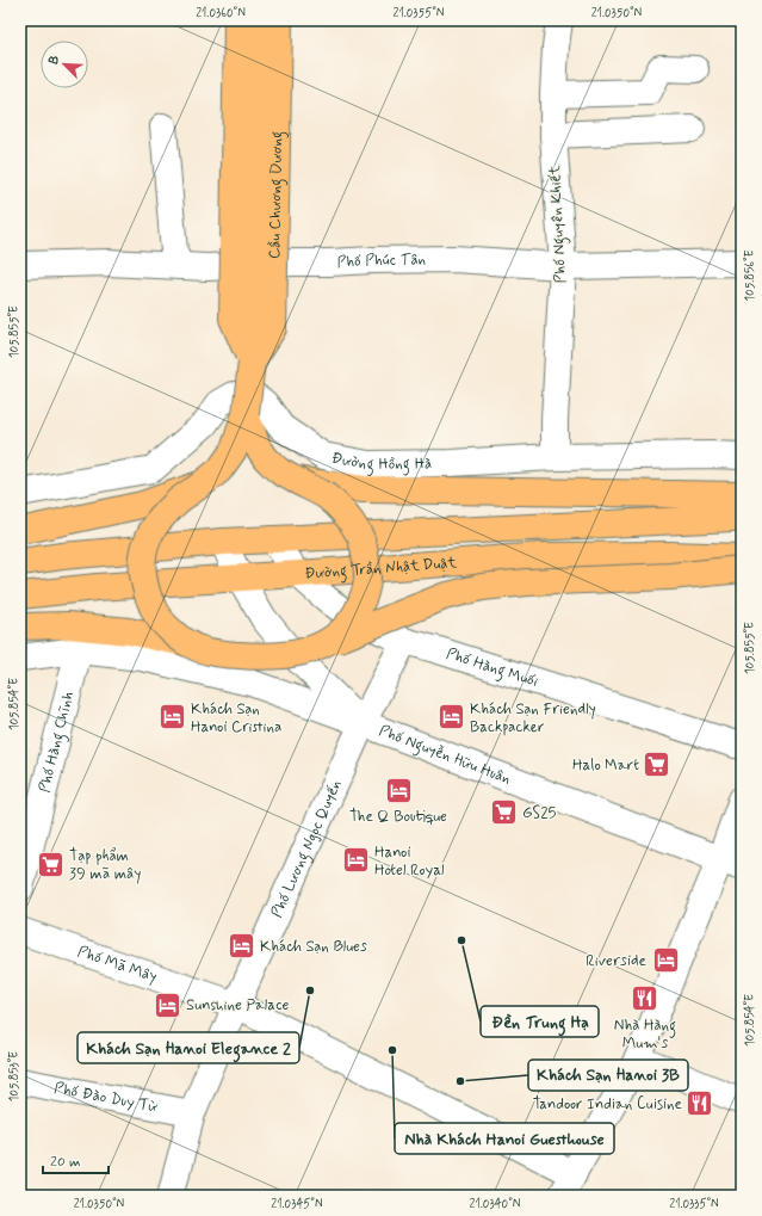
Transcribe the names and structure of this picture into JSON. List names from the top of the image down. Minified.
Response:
{"streets":{"main road":["Cầu Chương Dương","Đường Trần Nhật Duật"],"street":["Phố Nguyên Khiết","Phố Phúc Tân","Đường Hồng Hà","Phố Hàng Muối","Phố Hàng Chĩnh","Phố Nguyễn Hữu Huân","Phố Lương Ngọc Quyến","Phố Mã Mây","Phố Đào Duy Từ"]},"crossings":[["Phố Nguyên Khiết","Phố Phúc Tân"],["Phố Nguyên Khiết","Đường Hồng Hà"],["Đường Trần Nhật Duật","Phố Hàng Muối"],["Đường Trần Nhật Duật","Phố Nguyễn Hữu Huân"],["Phố Hàng Muối","Phố Lương Ngọc Quyến"],["Phố Nguyễn Hữu Huân","Phố Lương Ngọc Quyến"],["Phố Lương Ngọc Quyến","Phố Mã Mây"],["Phố Lương Ngọc Quyến","Phố Đào Duy Từ"]],"places":{"hotel":["Khách Sạn Hanoi Cristina","Khách Sạn Friendly Backpacker","The Q Boutique","Hanoi Hotel Royal","Khách Sạn Blues","Riverside","Sunshine Palace"],"supermarket":["Halo Mart","GS25","Tạp phẩm 39 mã mây"],"other":["Đền Trung Hạ","Khách Sạn Hanoi Elegance 2","Nhà Khách Hanoi Guesthouse","Khách Sạn Hanoi 3B"],"restaurant":["Nhà Hàng Mum's","Tandoor Indian Cuisine"]},"scale_bar":"20 m","north":"top left","coordinates":["21.0360°N","21.0355°N","21.0350°N","105.856°E","105.855°E","105.854°E","105.853°E","21.0345°N","21.0340°N","21.0335°N"]}
